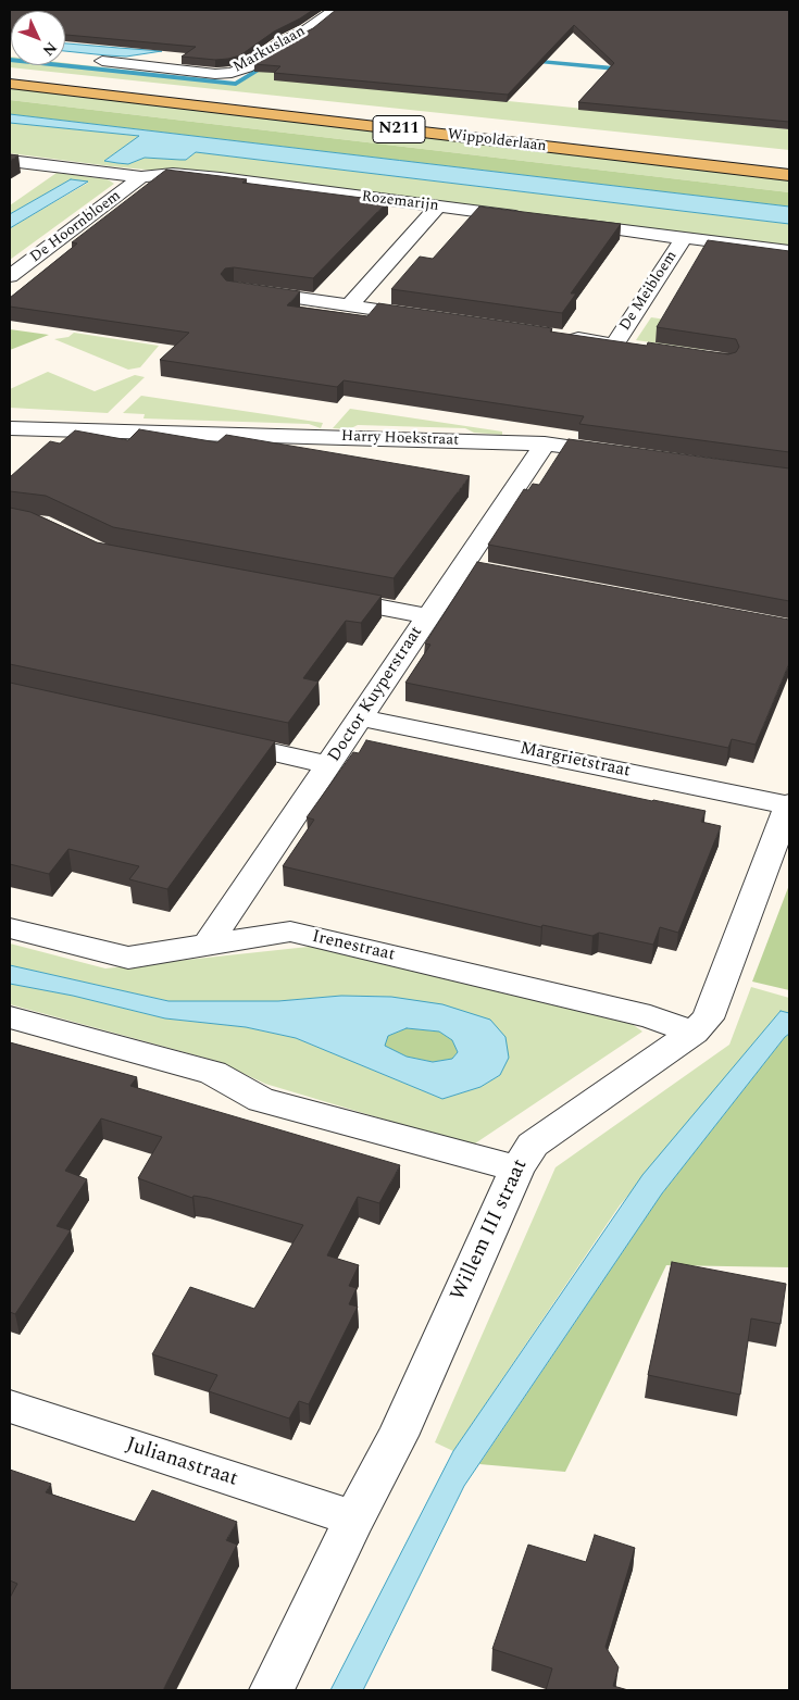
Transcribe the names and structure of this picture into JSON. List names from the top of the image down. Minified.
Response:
{"streets":{"main road":["N211","Wippolderlaan"],"street":["Markuslaan","Rozemarijn","De Hoornbloem","De Meibloem","Harry Hoekstraat","Doctor Kuyperstraat","Margrietstraat","Irenestraat","Willem III straat","Julianastraat"]},"crossings":[["Rozemarijn","De Hoornbloem"],["Harry Hoekstraat","Doctor Kuyperstraat"],["Doctor Kuyperstraat","Margrietstraat"],["Doctor Kuyperstraat","Irenestraat"],["Margrietstraat","Willem III straat"],["Irenestraat","Willem III straat"],["Willem III straat","Julianastraat"]],"north":"bottom right"}
